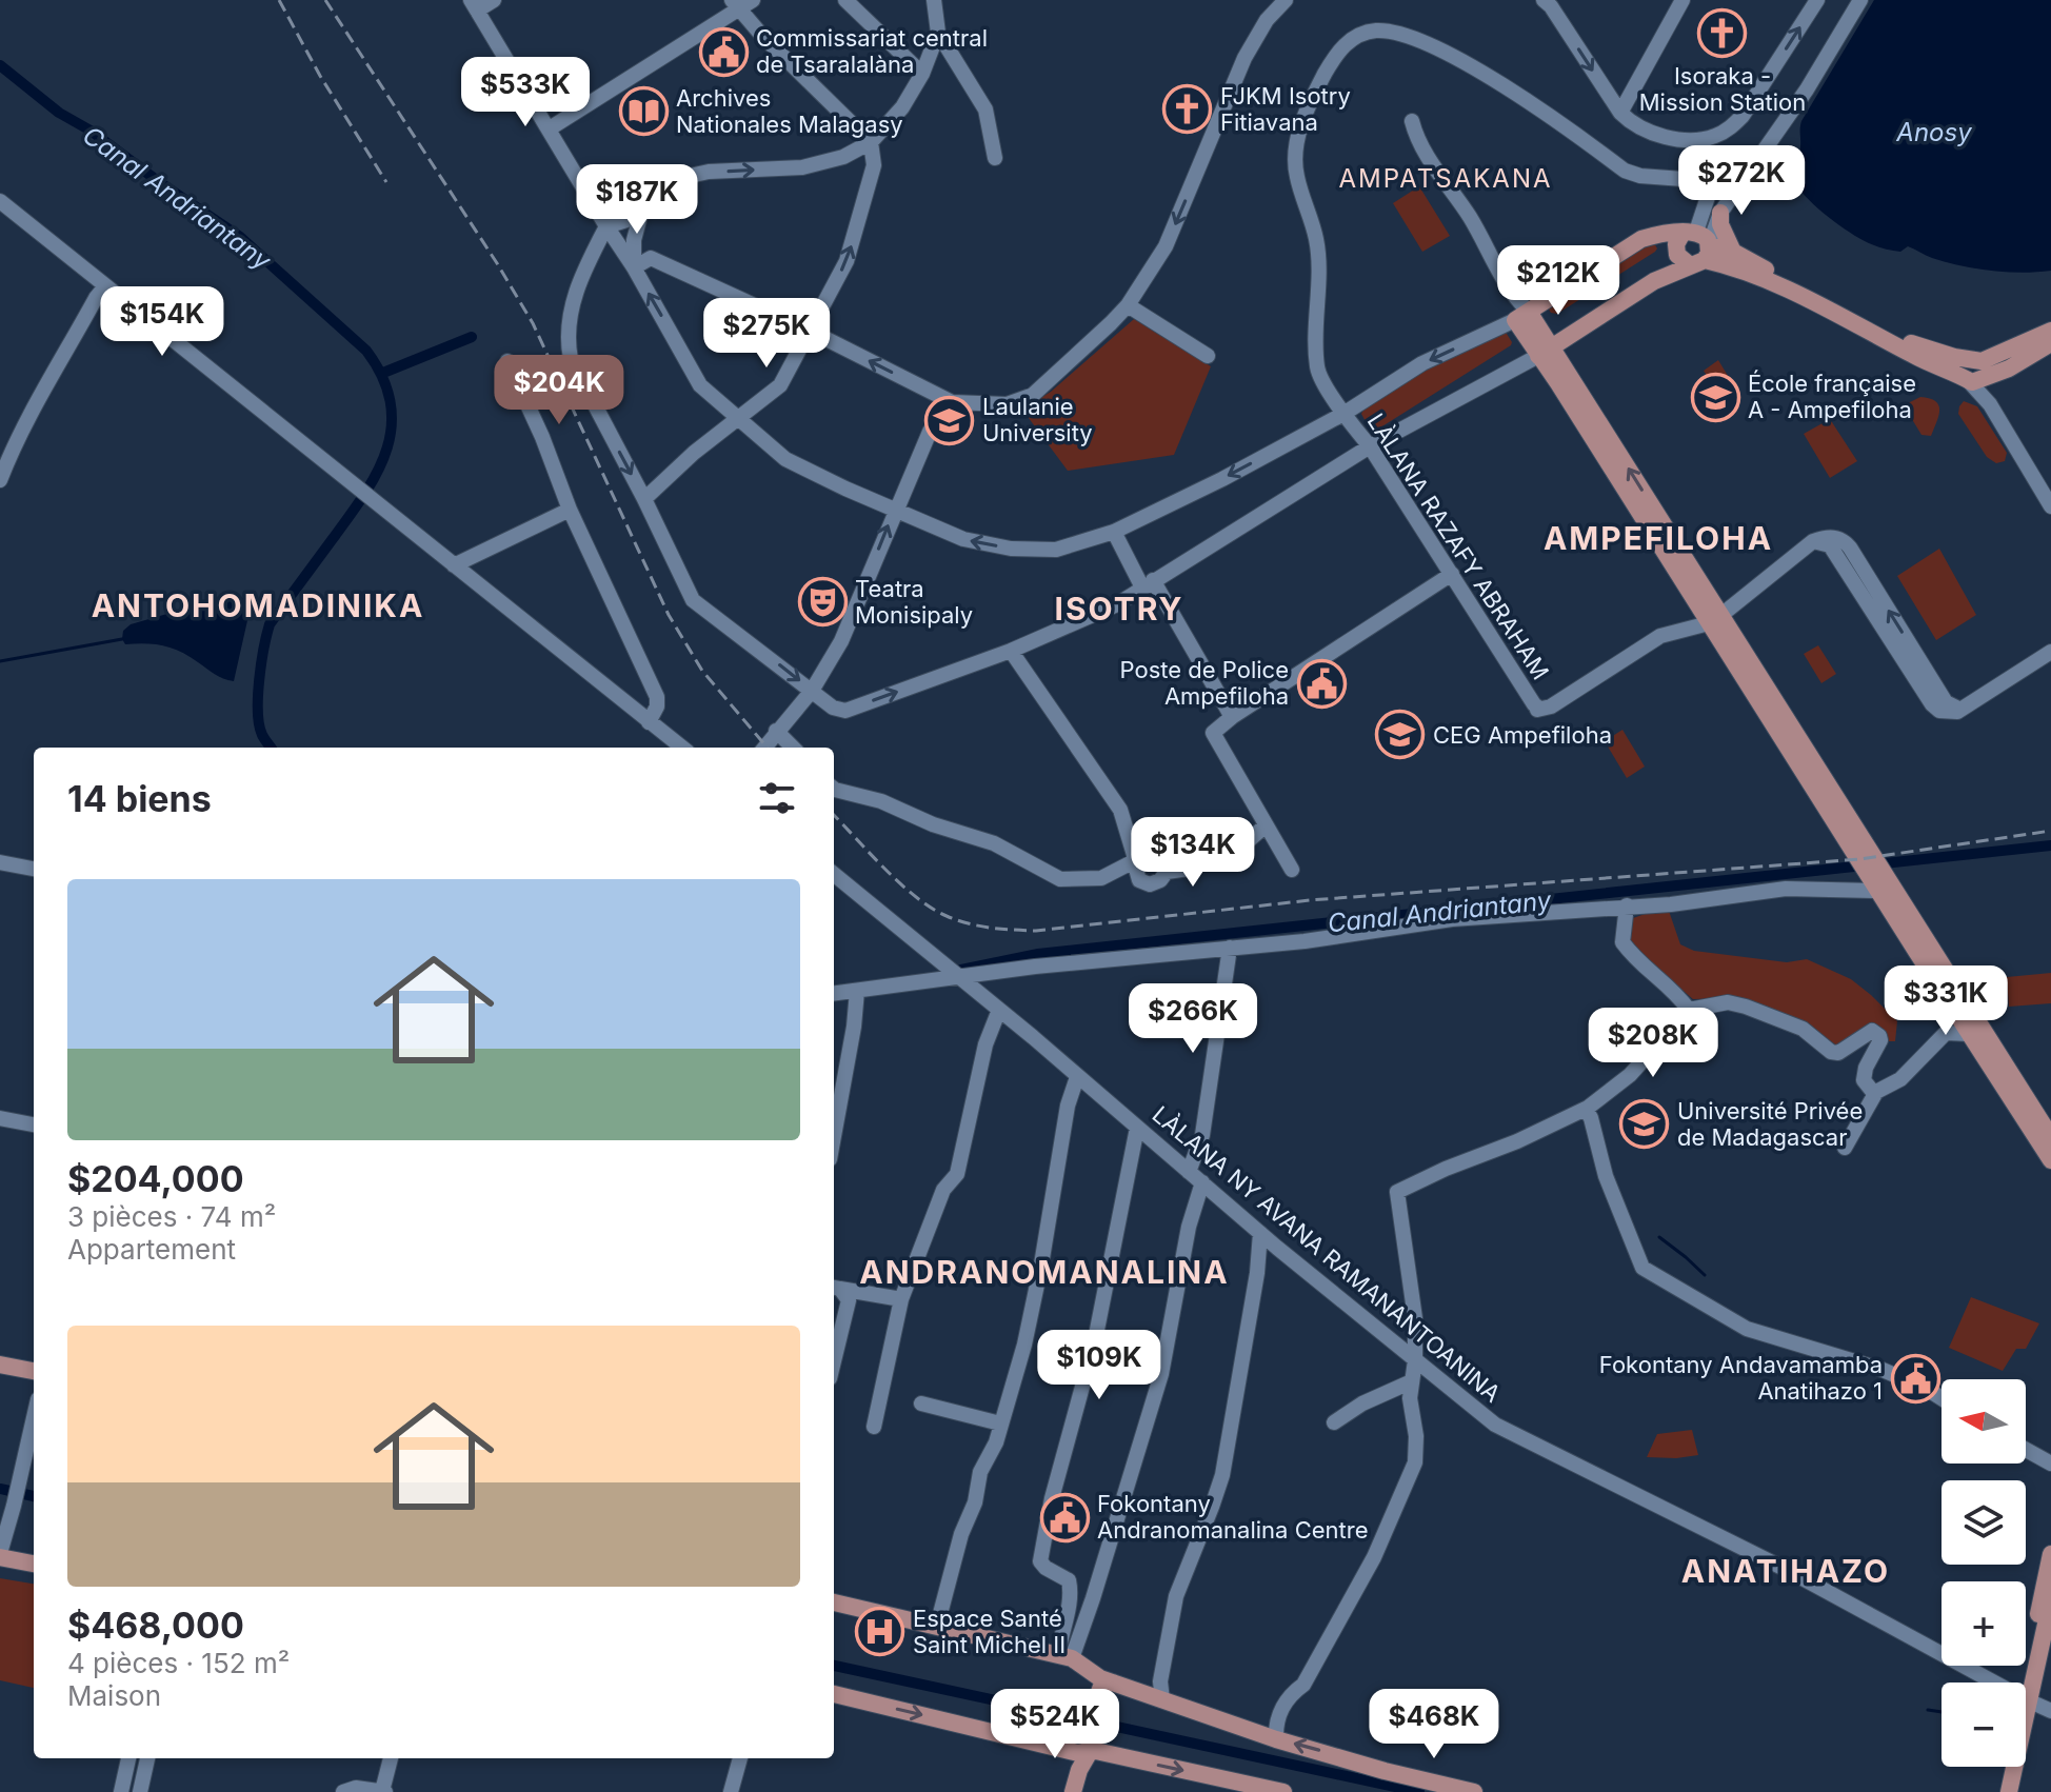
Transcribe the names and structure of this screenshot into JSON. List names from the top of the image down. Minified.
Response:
{"streets":{"street":["LÀLANA RAZAFY ABRAHAM","LÀLANA NY AVANA RAMANANTOANINA"]},"districts":["AMPATSAKANA","AMPEFILOHA","ANTOHOMADINIKA","ISOTRY","ANDRANOMANALINA","ANATIHAZO"],"water":["Anosy","Canal Andriantany"],"places":{"church":["Isoraka - Mission Station","FJKM Isotry Fitiavana"],"public building":["Commissariat central de Tsaralalàna","Poste de Police Ampefiloha","Fokontany Andavamamba Anatihazo 1","Fokontany Andranomanalina Centre"],"library":["Archives Nationales Malagasy"],"school or university":["École française A - Ampefiloha","Laulanie University","CEG Ampefiloha","Université Privée de Madagascar"],"theatre":["Teatra Monisipaly"],"hospital":["Espace Santé Saint Michel II"]},"north":"left","page":{"price":["$533K","$272K","$187K","$212K","$154K","$275K","$204K","$134K","$331K","$266K","$208K","$109K","$524K","$468K"],"heading":"14 biens","list":[{"name":"$204,000","note":"3 pièces · 74 m² · Appartement"},{"name":"$468,000","note":"4 pièces · 152 m² · Maison"}],"map_buttons":["+","−"]}}
